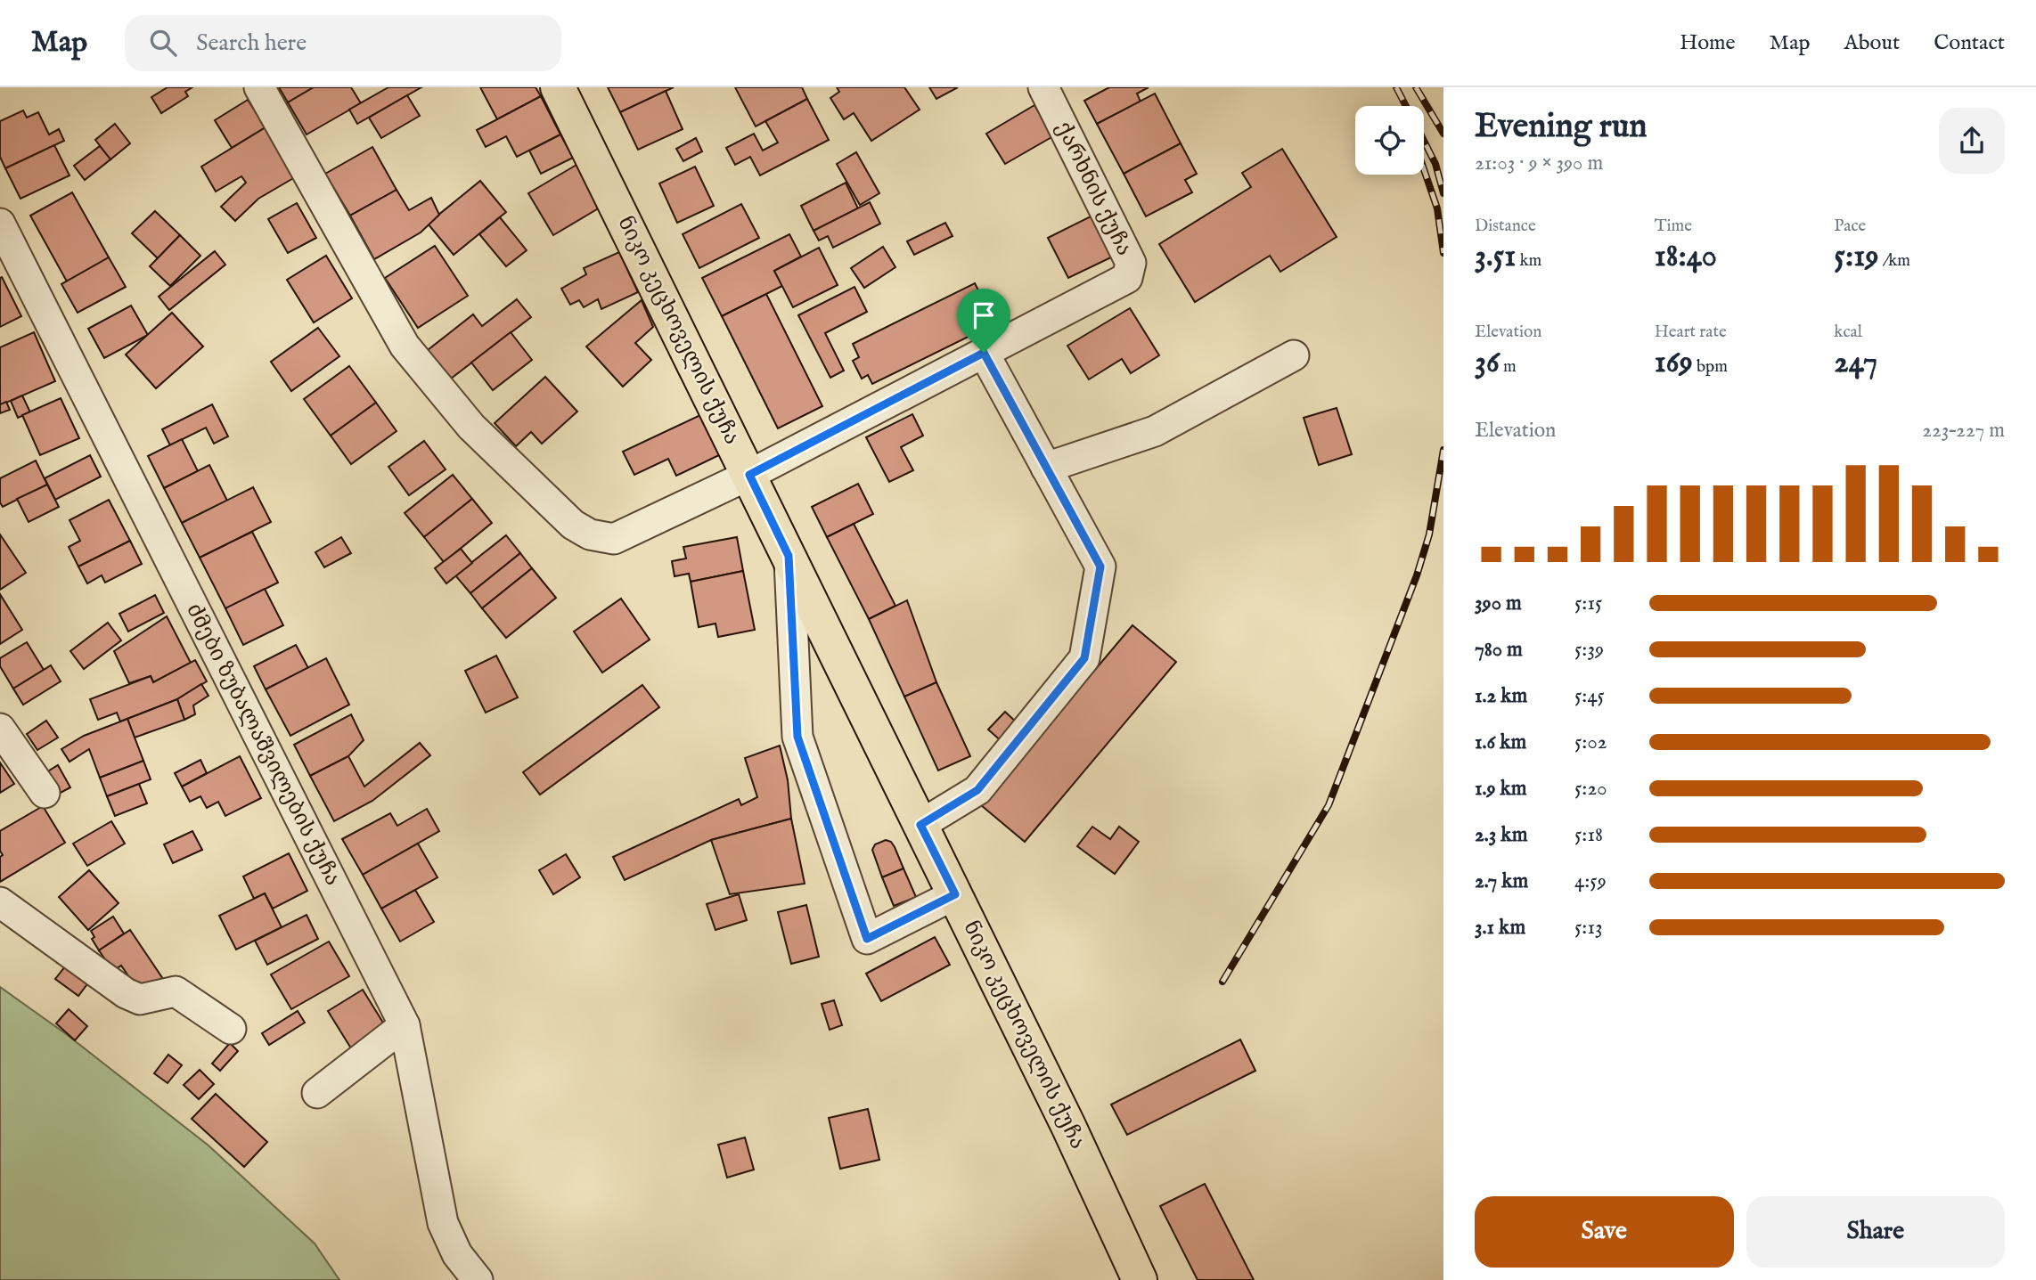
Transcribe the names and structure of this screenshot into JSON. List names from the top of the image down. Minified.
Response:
{"streets":{"main road":["ნიკო კეცხოველის ქუჩა"],"street":["ქარხნის ქუჩა","ძმები ზუბალაშვილების ქუჩა"]},"crossings":[["ქარხნის ქუჩა","ნიკო კეცხოველის ქუჩა"]],"page":{"header":"Map","search":"Search here","nav":["Home","Map","About","Contact"],"heading":["Evening run","21:03 · 9 × 390 m"],"stats":[["Distance","3.51 km"],["Time","18:40"],["Pace","5:19 /km"],["Elevation","36 m"],["Heart rate","169 bpm"],["kcal","247"]],"chart":["Elevation","223–227 m"],"list":[{"name":"390 m","note":"5:15"},{"name":"780 m","note":"5:39"},{"name":"1.2 km","note":"5:45"},{"name":"1.6 km","note":"5:02"},{"name":"1.9 km","note":"5:20"},{"name":"2.3 km","note":"5:18"},{"name":"2.7 km","note":"4:59"},{"name":"3.1 km","note":"5:13"}],"buttons":["Save","Share"]}}
